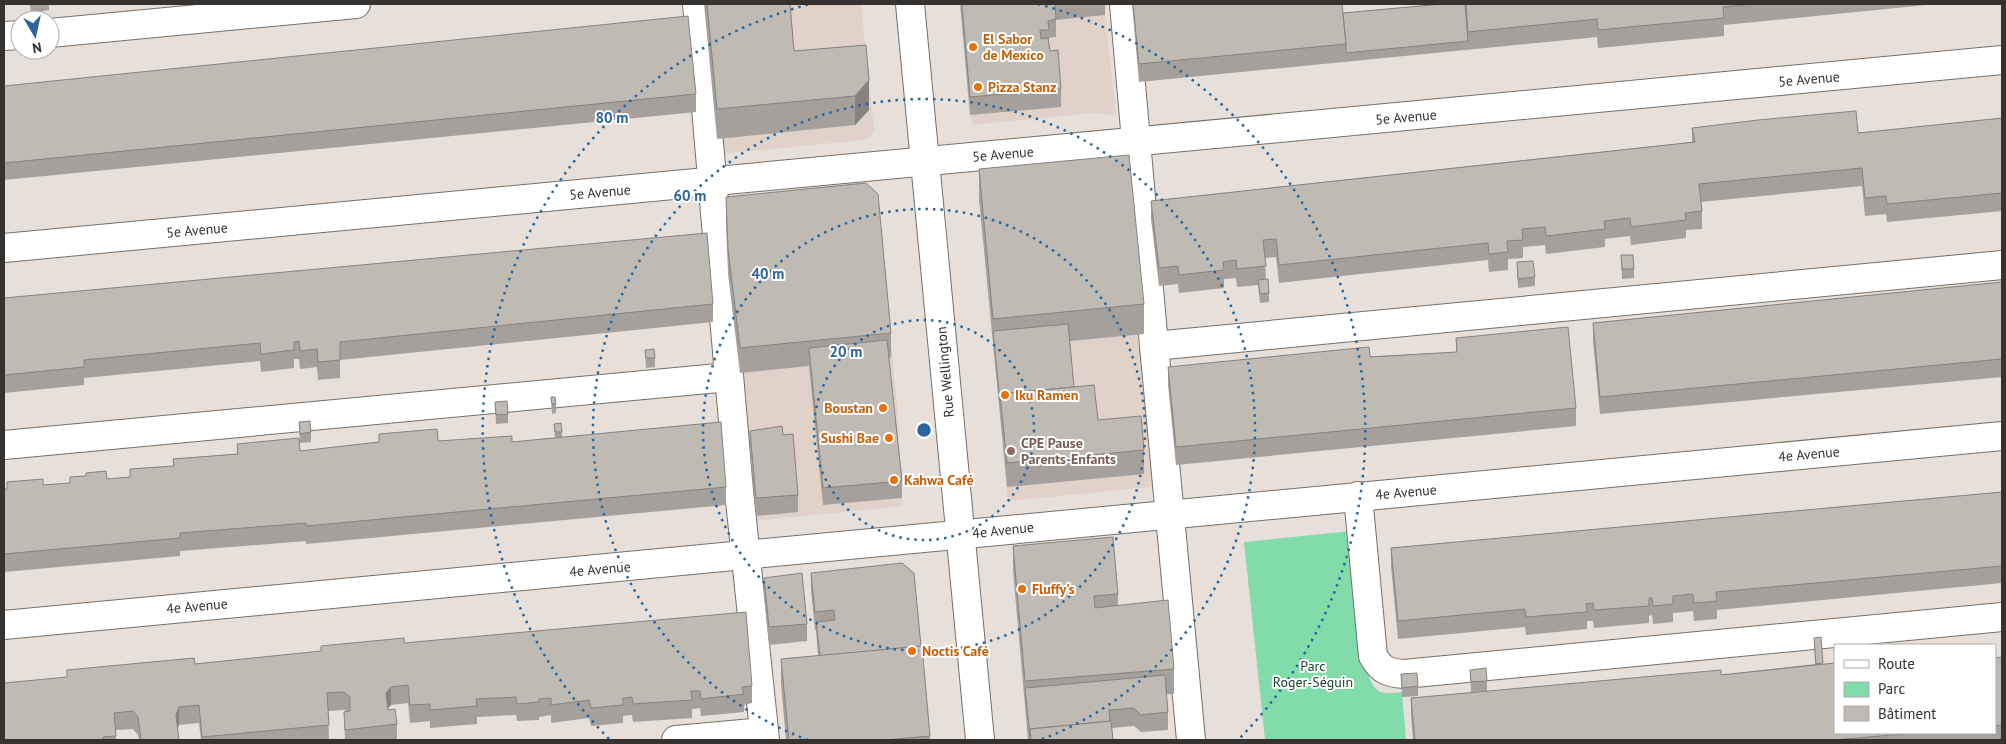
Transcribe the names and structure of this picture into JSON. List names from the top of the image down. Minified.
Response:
{"streets":{"street":["5e Avenue","Rue Wellington","4e Avenue"]},"crossings":[["5e Avenue","Rue Wellington"],["Rue Wellington","4e Avenue"]],"parks":["Parc Roger-Séguin"],"places":["El Sabor de Mexico","Pizza Stanz","Iku Ramen","Boustan","Sushi Bae","CPE Pause Parents-Enfants","Kahwa Café","Fluffy's","Noctis Café"],"legend":["Route","Parc","Bâtiment"],"north":"bottom","rings":["80 m","60 m","40 m","20 m"]}
